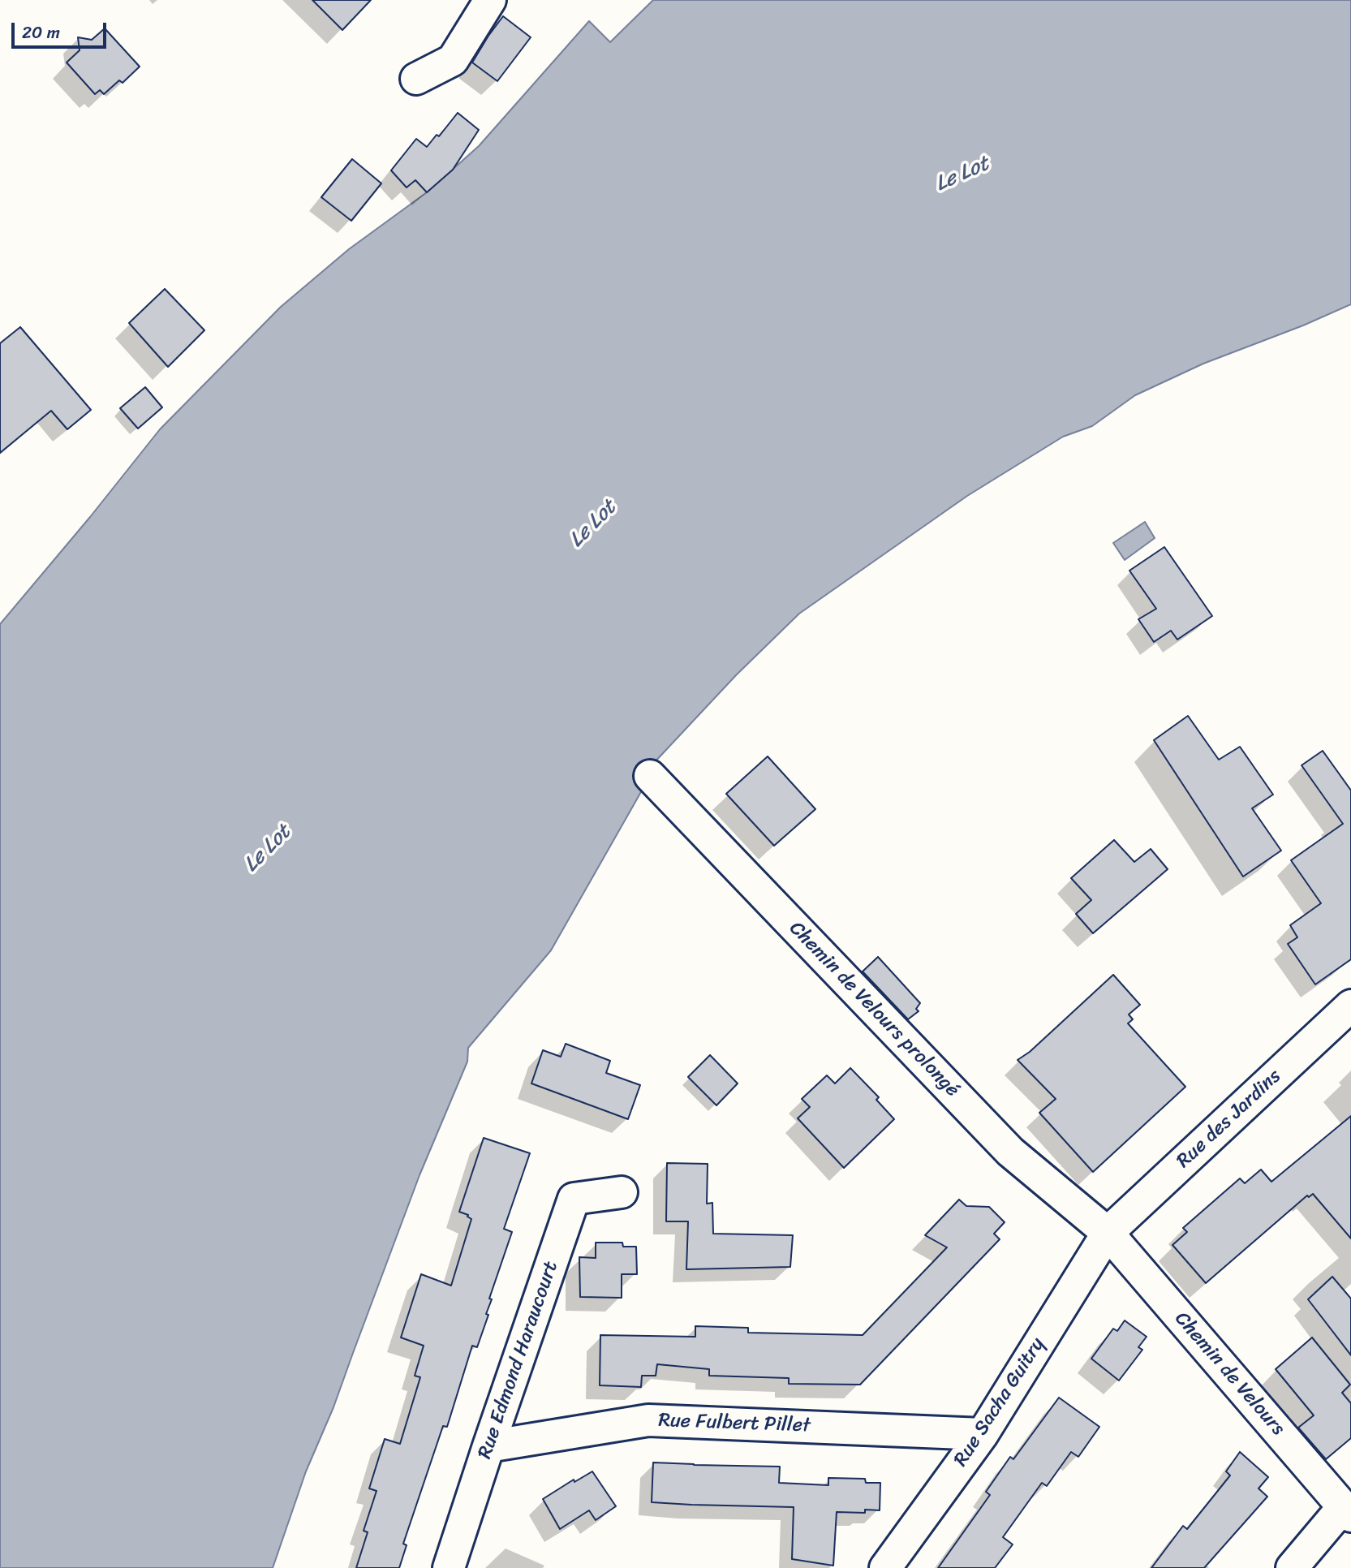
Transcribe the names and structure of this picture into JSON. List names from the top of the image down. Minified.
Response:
{"streets":{"street":["Chemin de Velours prolongé","Rue des Jardins","Rue Edmond Haraucourt","Chemin de Velours","Rue Sacha Guitry","Rue Fulbert Pillet"]},"crossings":[["Chemin de Velours prolongé","Rue des Jardins"],["Chemin de Velours prolongé","Chemin de Velours"],["Chemin de Velours prolongé","Rue Sacha Guitry"],["Rue des Jardins","Chemin de Velours"],["Rue des Jardins","Rue Sacha Guitry"],["Rue Edmond Haraucourt","Rue Fulbert Pillet"],["Chemin de Velours","Rue Sacha Guitry"],["Rue Sacha Guitry","Rue Fulbert Pillet"]],"water":["Le Lot"],"scale_bar":"20 m"}
